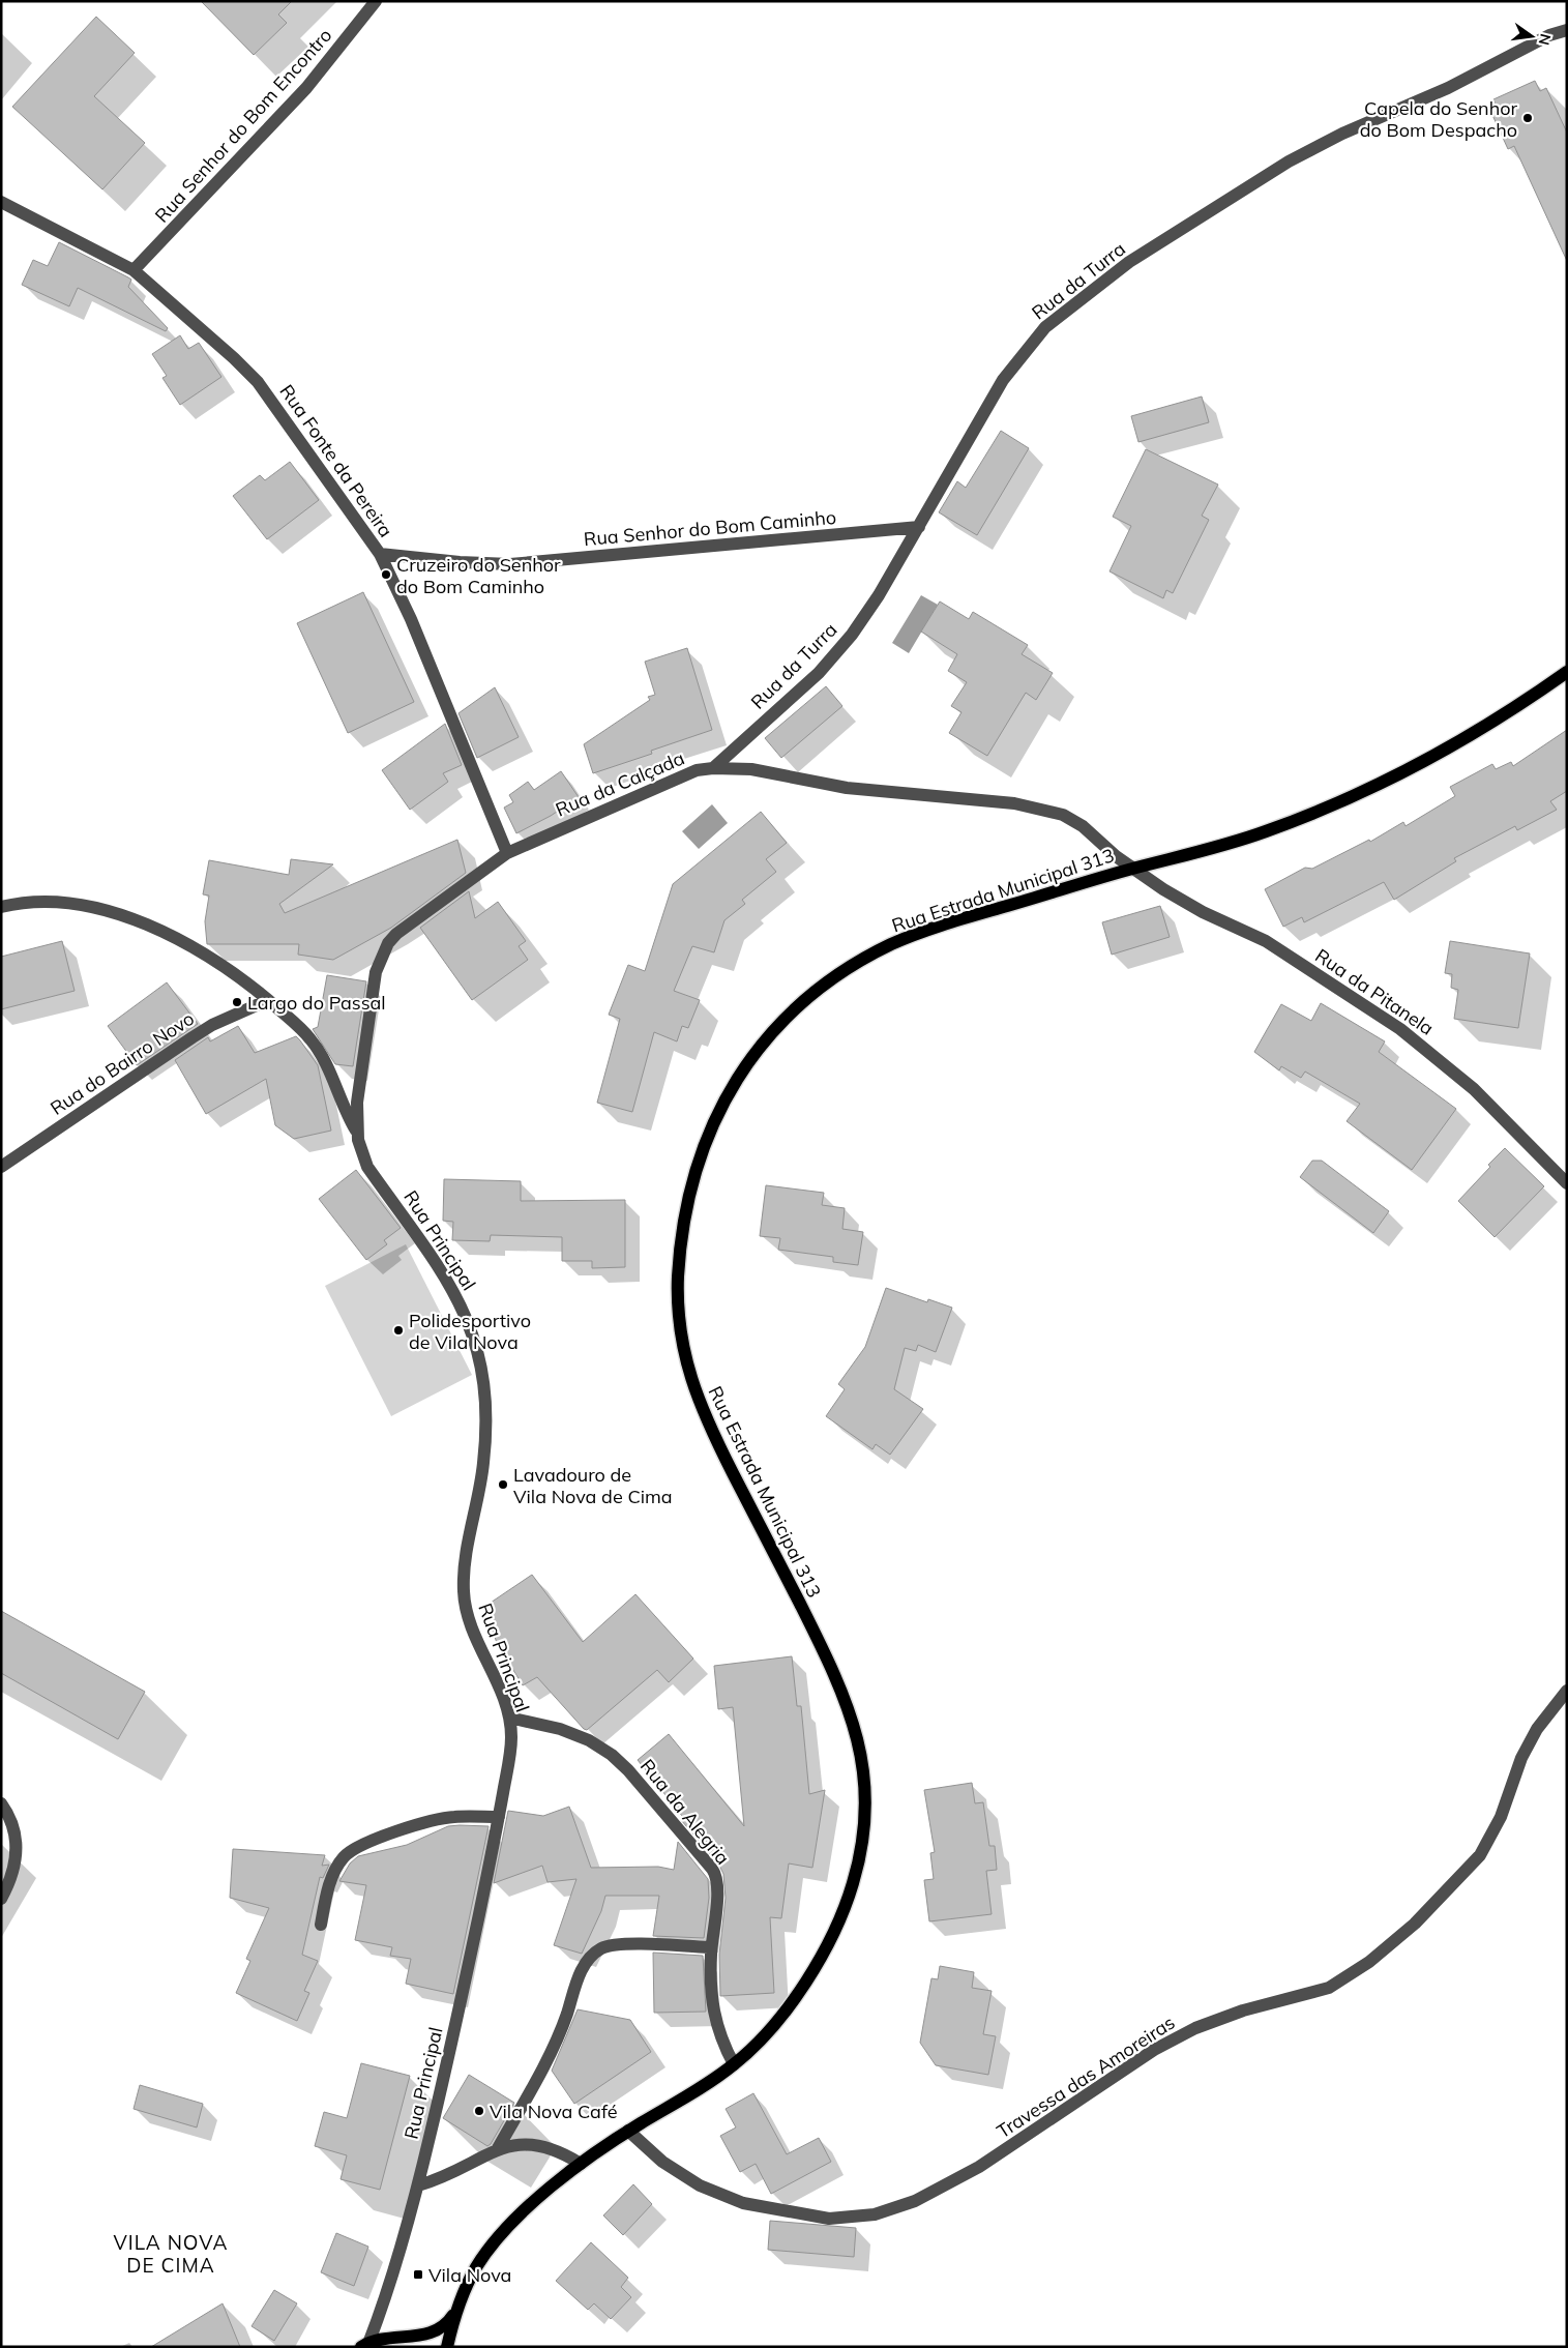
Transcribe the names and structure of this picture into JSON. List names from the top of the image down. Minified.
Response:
{"streets":{"main road":["Rua Estrada Municipal 313"],"street":["Rua Senhor do Bom Encontro","Rua da Turra","Rua Fonte da Pereira","Rua Senhor do Bom Caminho","Rua da Calçada","Rua da Pitanela","Rua do Bairro Novo","Rua Principal","Rua da Alegria","Travessa das Amoreiras"]},"crossings":[["Rua Senhor do Bom Encontro","Rua Fonte da Pereira"],["Rua da Turra","Rua Senhor do Bom Caminho"],["Rua da Turra","Rua da Calçada"],["Rua Fonte da Pereira","Rua Senhor do Bom Caminho"],["Rua Fonte da Pereira","Rua da Calçada"],["Rua da Calçada","Rua Estrada Municipal 313"],["Rua da Calçada","Rua da Pitanela"],["Rua da Calçada","Rua Principal"],["Rua Estrada Municipal 313","Rua da Pitanela"],["Rua Estrada Municipal 313","Rua da Alegria"],["Rua Estrada Municipal 313","Travessa das Amoreiras"],["Rua Principal","Rua da Alegria"]],"districts":["VILA NOVA DE CIMA"],"places":{"other":["Capela do Senhor do Bom Despacho","Cruzeiro do Senhor do Bom Caminho","Largo do Passal","Polidesportivo de Vila Nova","Lavadouro de Vila Nova de Cima","Vila Nova Café"],"transit":["Vila Nova"]},"north":"right"}
